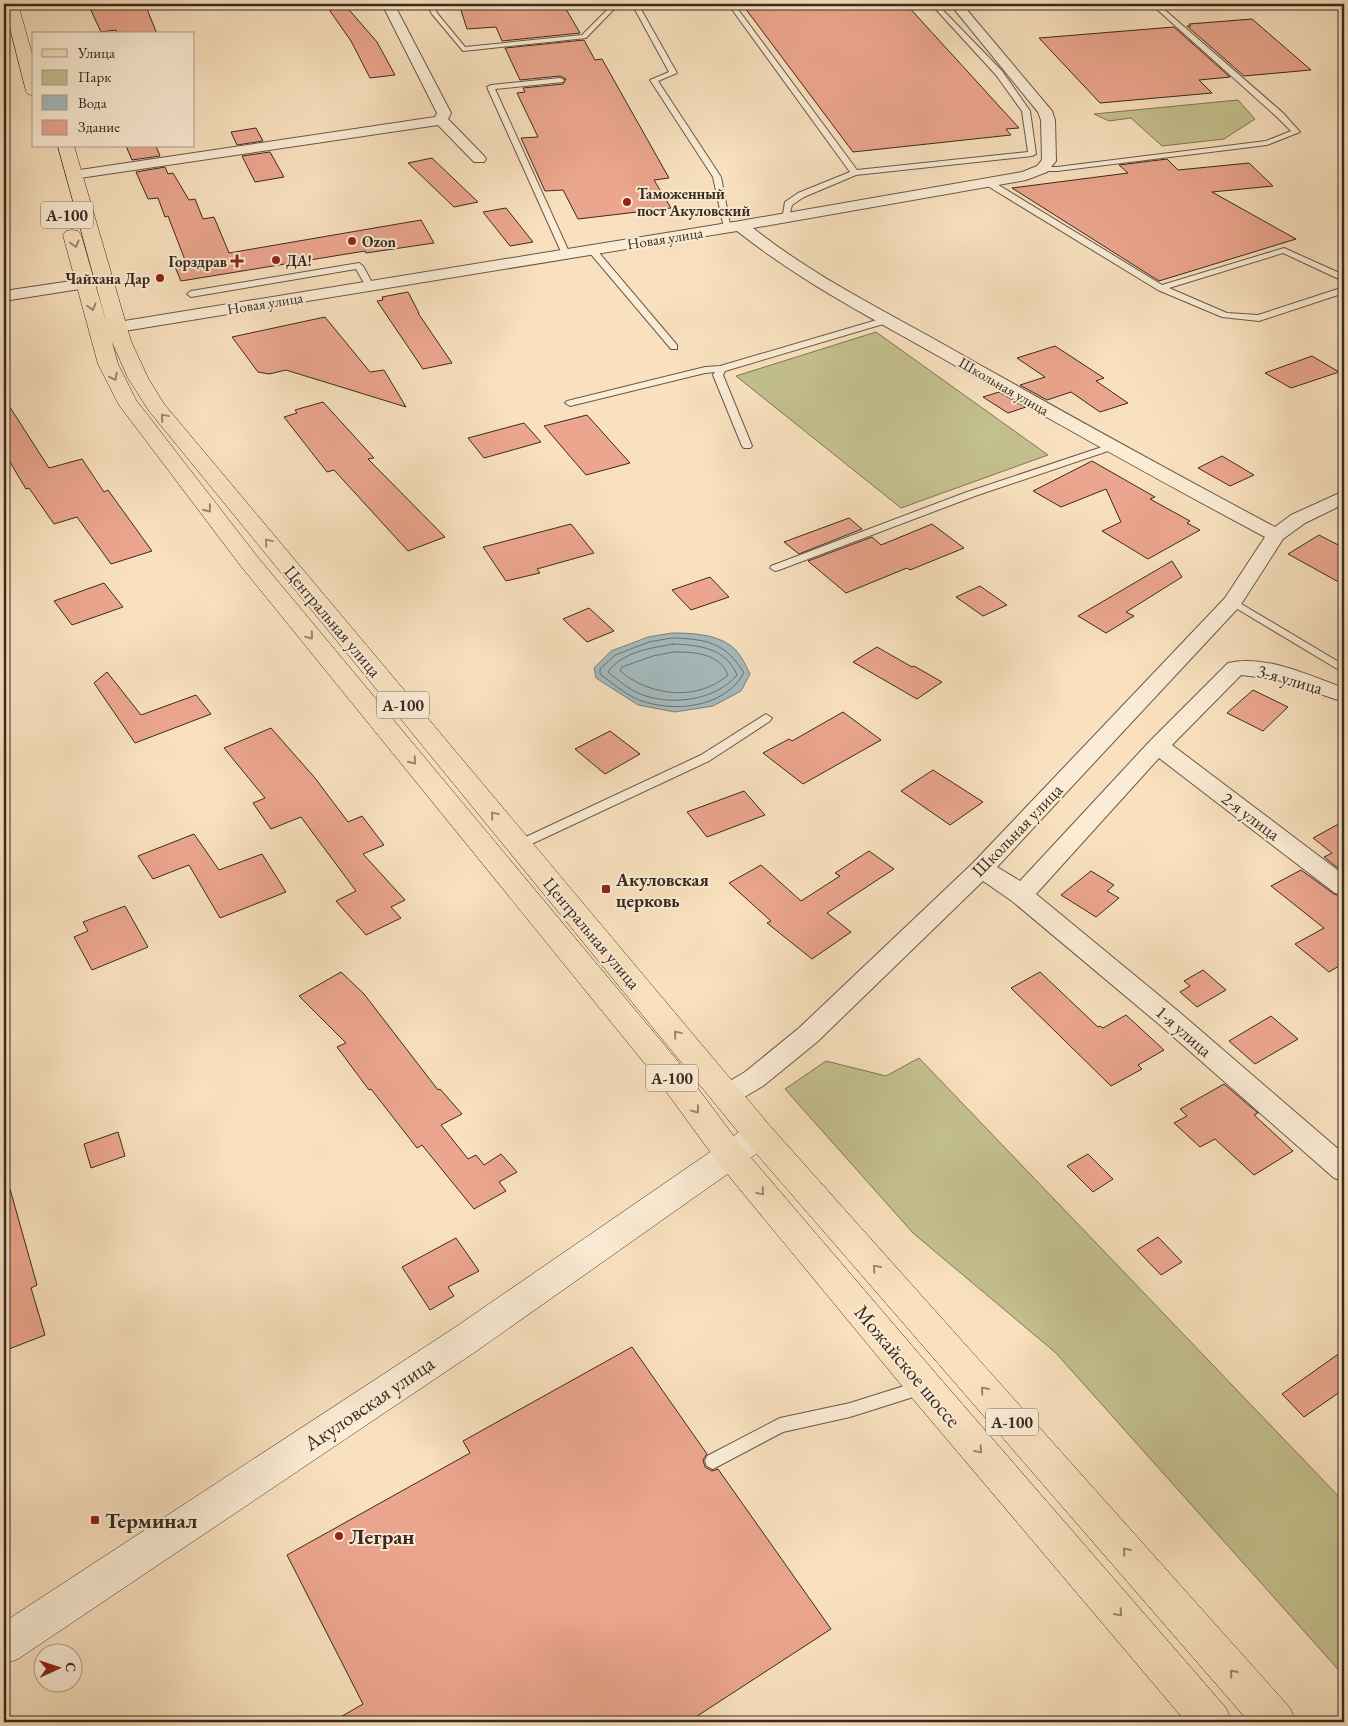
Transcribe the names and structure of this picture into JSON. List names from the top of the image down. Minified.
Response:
{"streets":{"main road":["А-100","Центральная улица","Можайское шоссе"],"street":["Новая улица","Школьная улица","3-я улица","2-я улица","1-я улица","Акуловская улица"]},"crossings":[["А-100","Школьная улица"],["А-100","Центральная улица"],["А-100","Акуловская улица"],["Новая улица","Школьная улица"],["Новая улица","Центральная улица"],["Школьная улица","Центральная улица"],["Школьная улица","1-я улица"],["Центральная улица","Можайское шоссе"],["Можайское шоссе","Акуловская улица"]],"places":{"other":["Таможенный пост Акуловский","Ozon","ДА!","Чайхана Дар","Легран"],"health":["Горздрав"],"transit":["Акуловская церковь","Терминал"]},"legend":["Улица","Парк","Вода","Здание"],"north":"right"}
